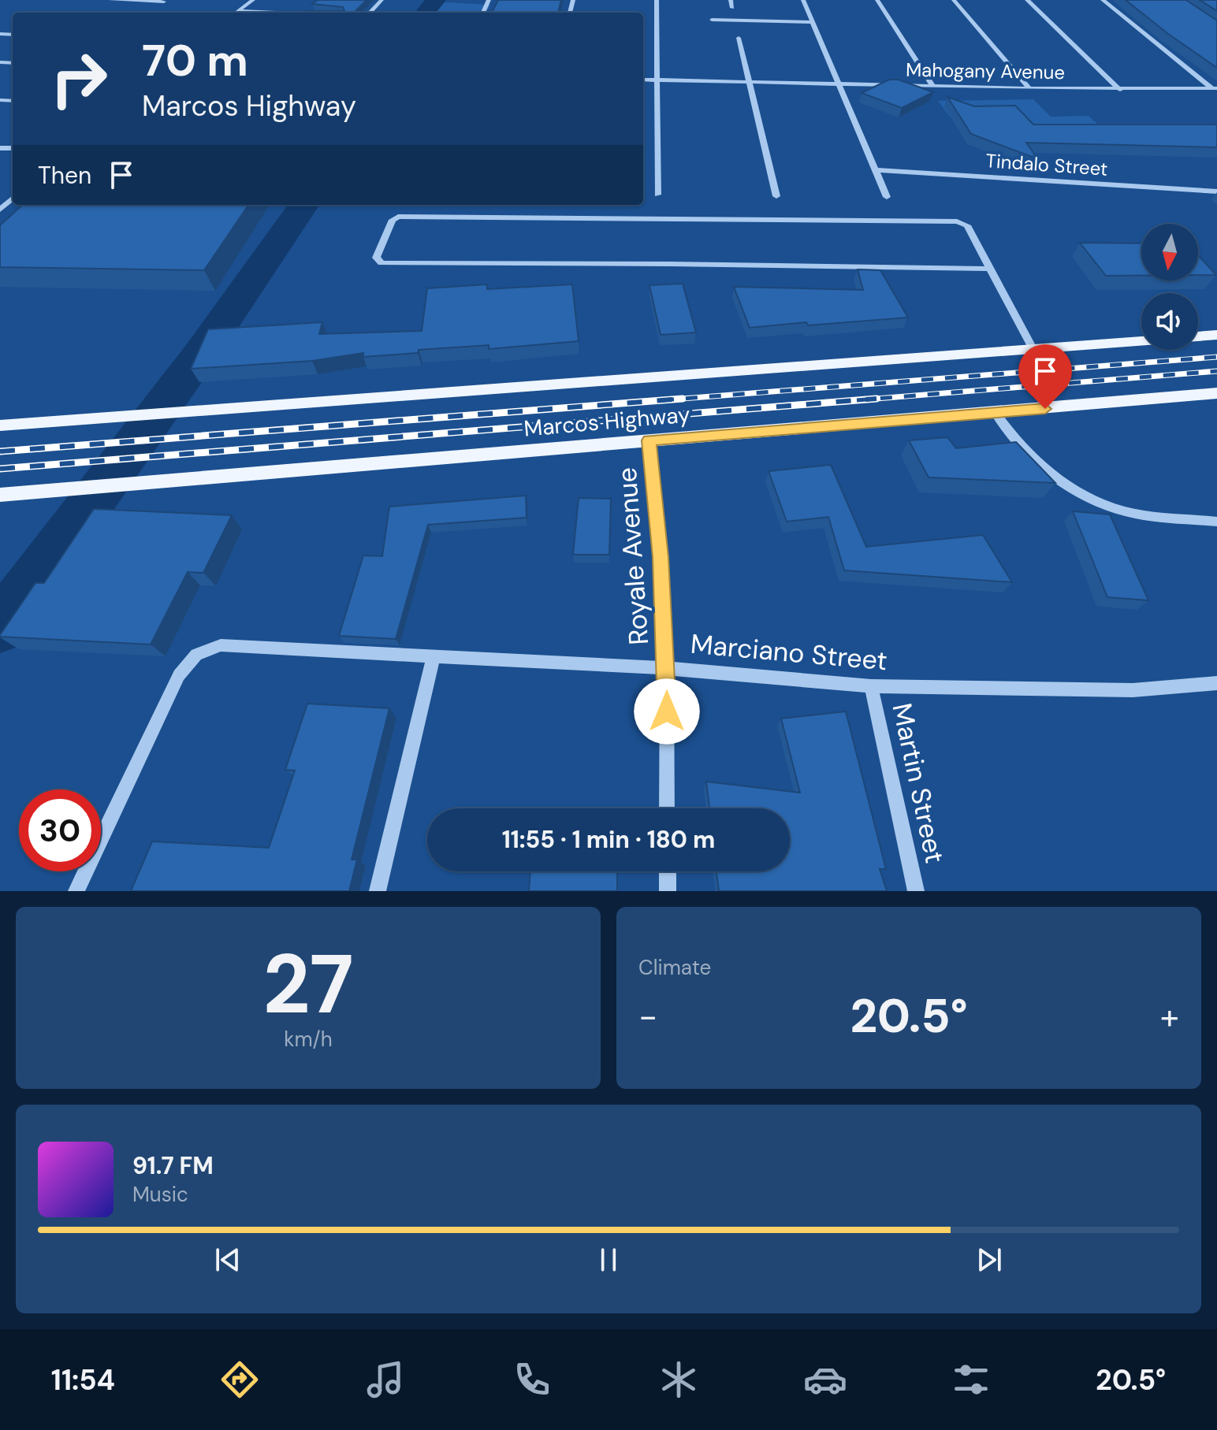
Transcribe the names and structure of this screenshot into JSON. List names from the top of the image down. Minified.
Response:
{"streets":{"main road":["Marcos Highway"],"street":["Mahogany Avenue","Tindalo Street","Royale Avenue","Marciano Street","Martin Street"]},"crossings":[["Marcos Highway","Royale Avenue"],["Royale Avenue","Marciano Street"],["Marciano Street","Martin Street"]],"north":"bottom","page":{"turn":["70 m","Marcos Highway"],"then":"Then","limit":"30","trip":"11:55 · 1 min · 180 m","tile":[["27","km/h"],"Climate"],"heat":["−","20.5°","+"],"song":["91.7 FM","Music"],"tabs":["11:54","20.5°"]}}
